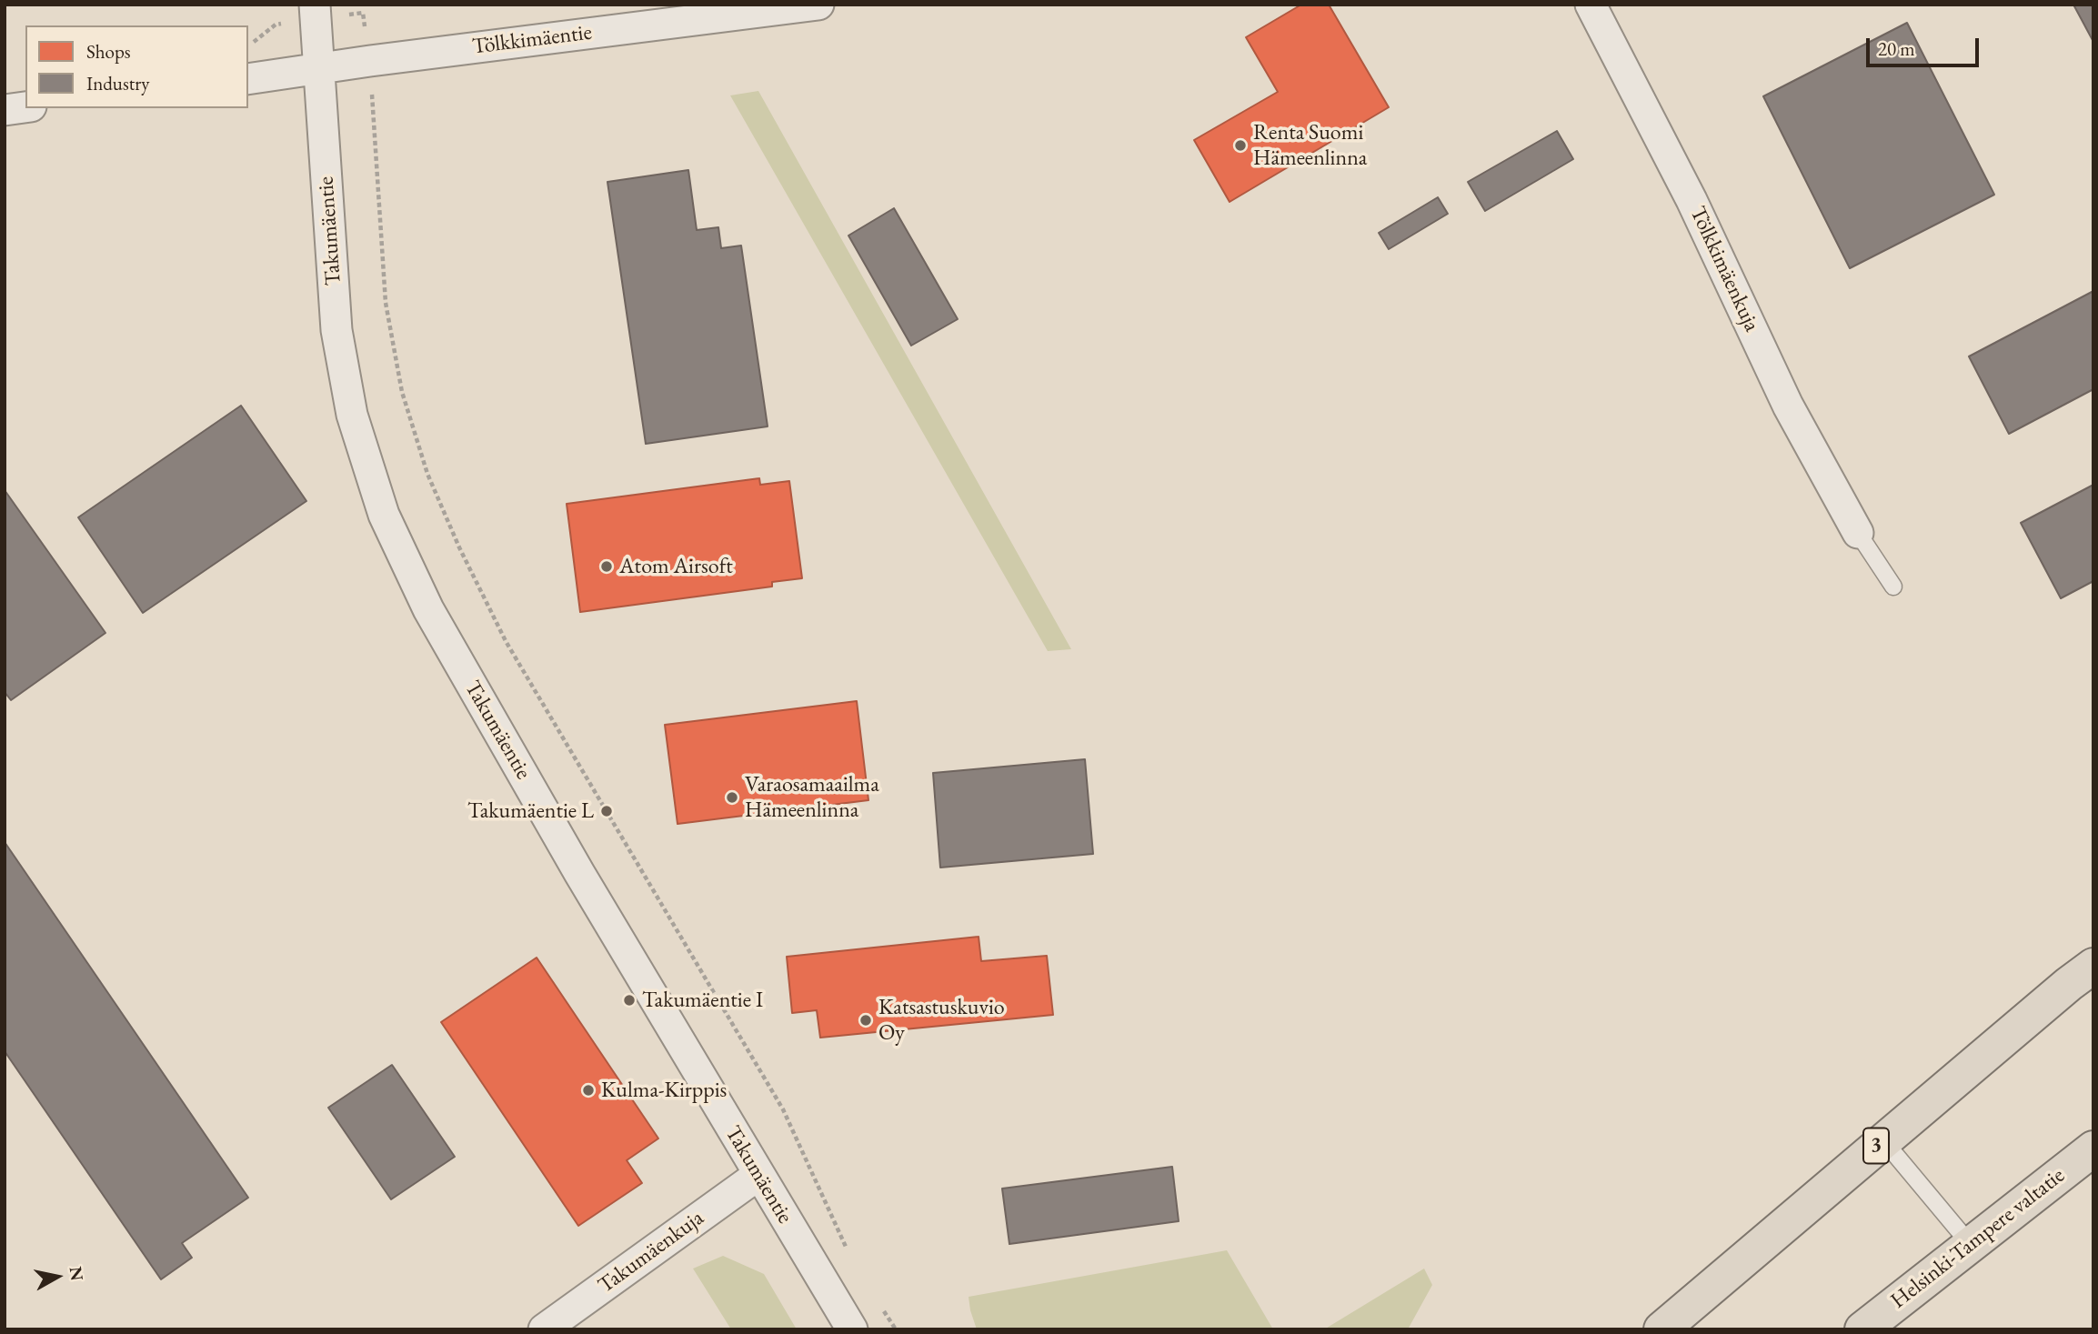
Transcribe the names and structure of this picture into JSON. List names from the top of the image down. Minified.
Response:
{"streets":{"highway":["3","Helsinki-Tampere valtatie"],"street":["Tölkkimäentie","Takumäentie","Tölkkimäenkuja","Takumäenkuja"]},"crossings":[["Tölkkimäentie","Takumäentie"],["Takumäentie","Takumäenkuja"]],"places":["Renta Suomi Hämeenlinna","Atom Airsoft","Varaosamaailma Hämeenlinna","Takumäentie L","Takumäentie I","Katsastuskuvio Oy","Kulma-Kirppis"],"legend":["Shops","Industry"],"scale_bar":"20 m","north":"right"}
